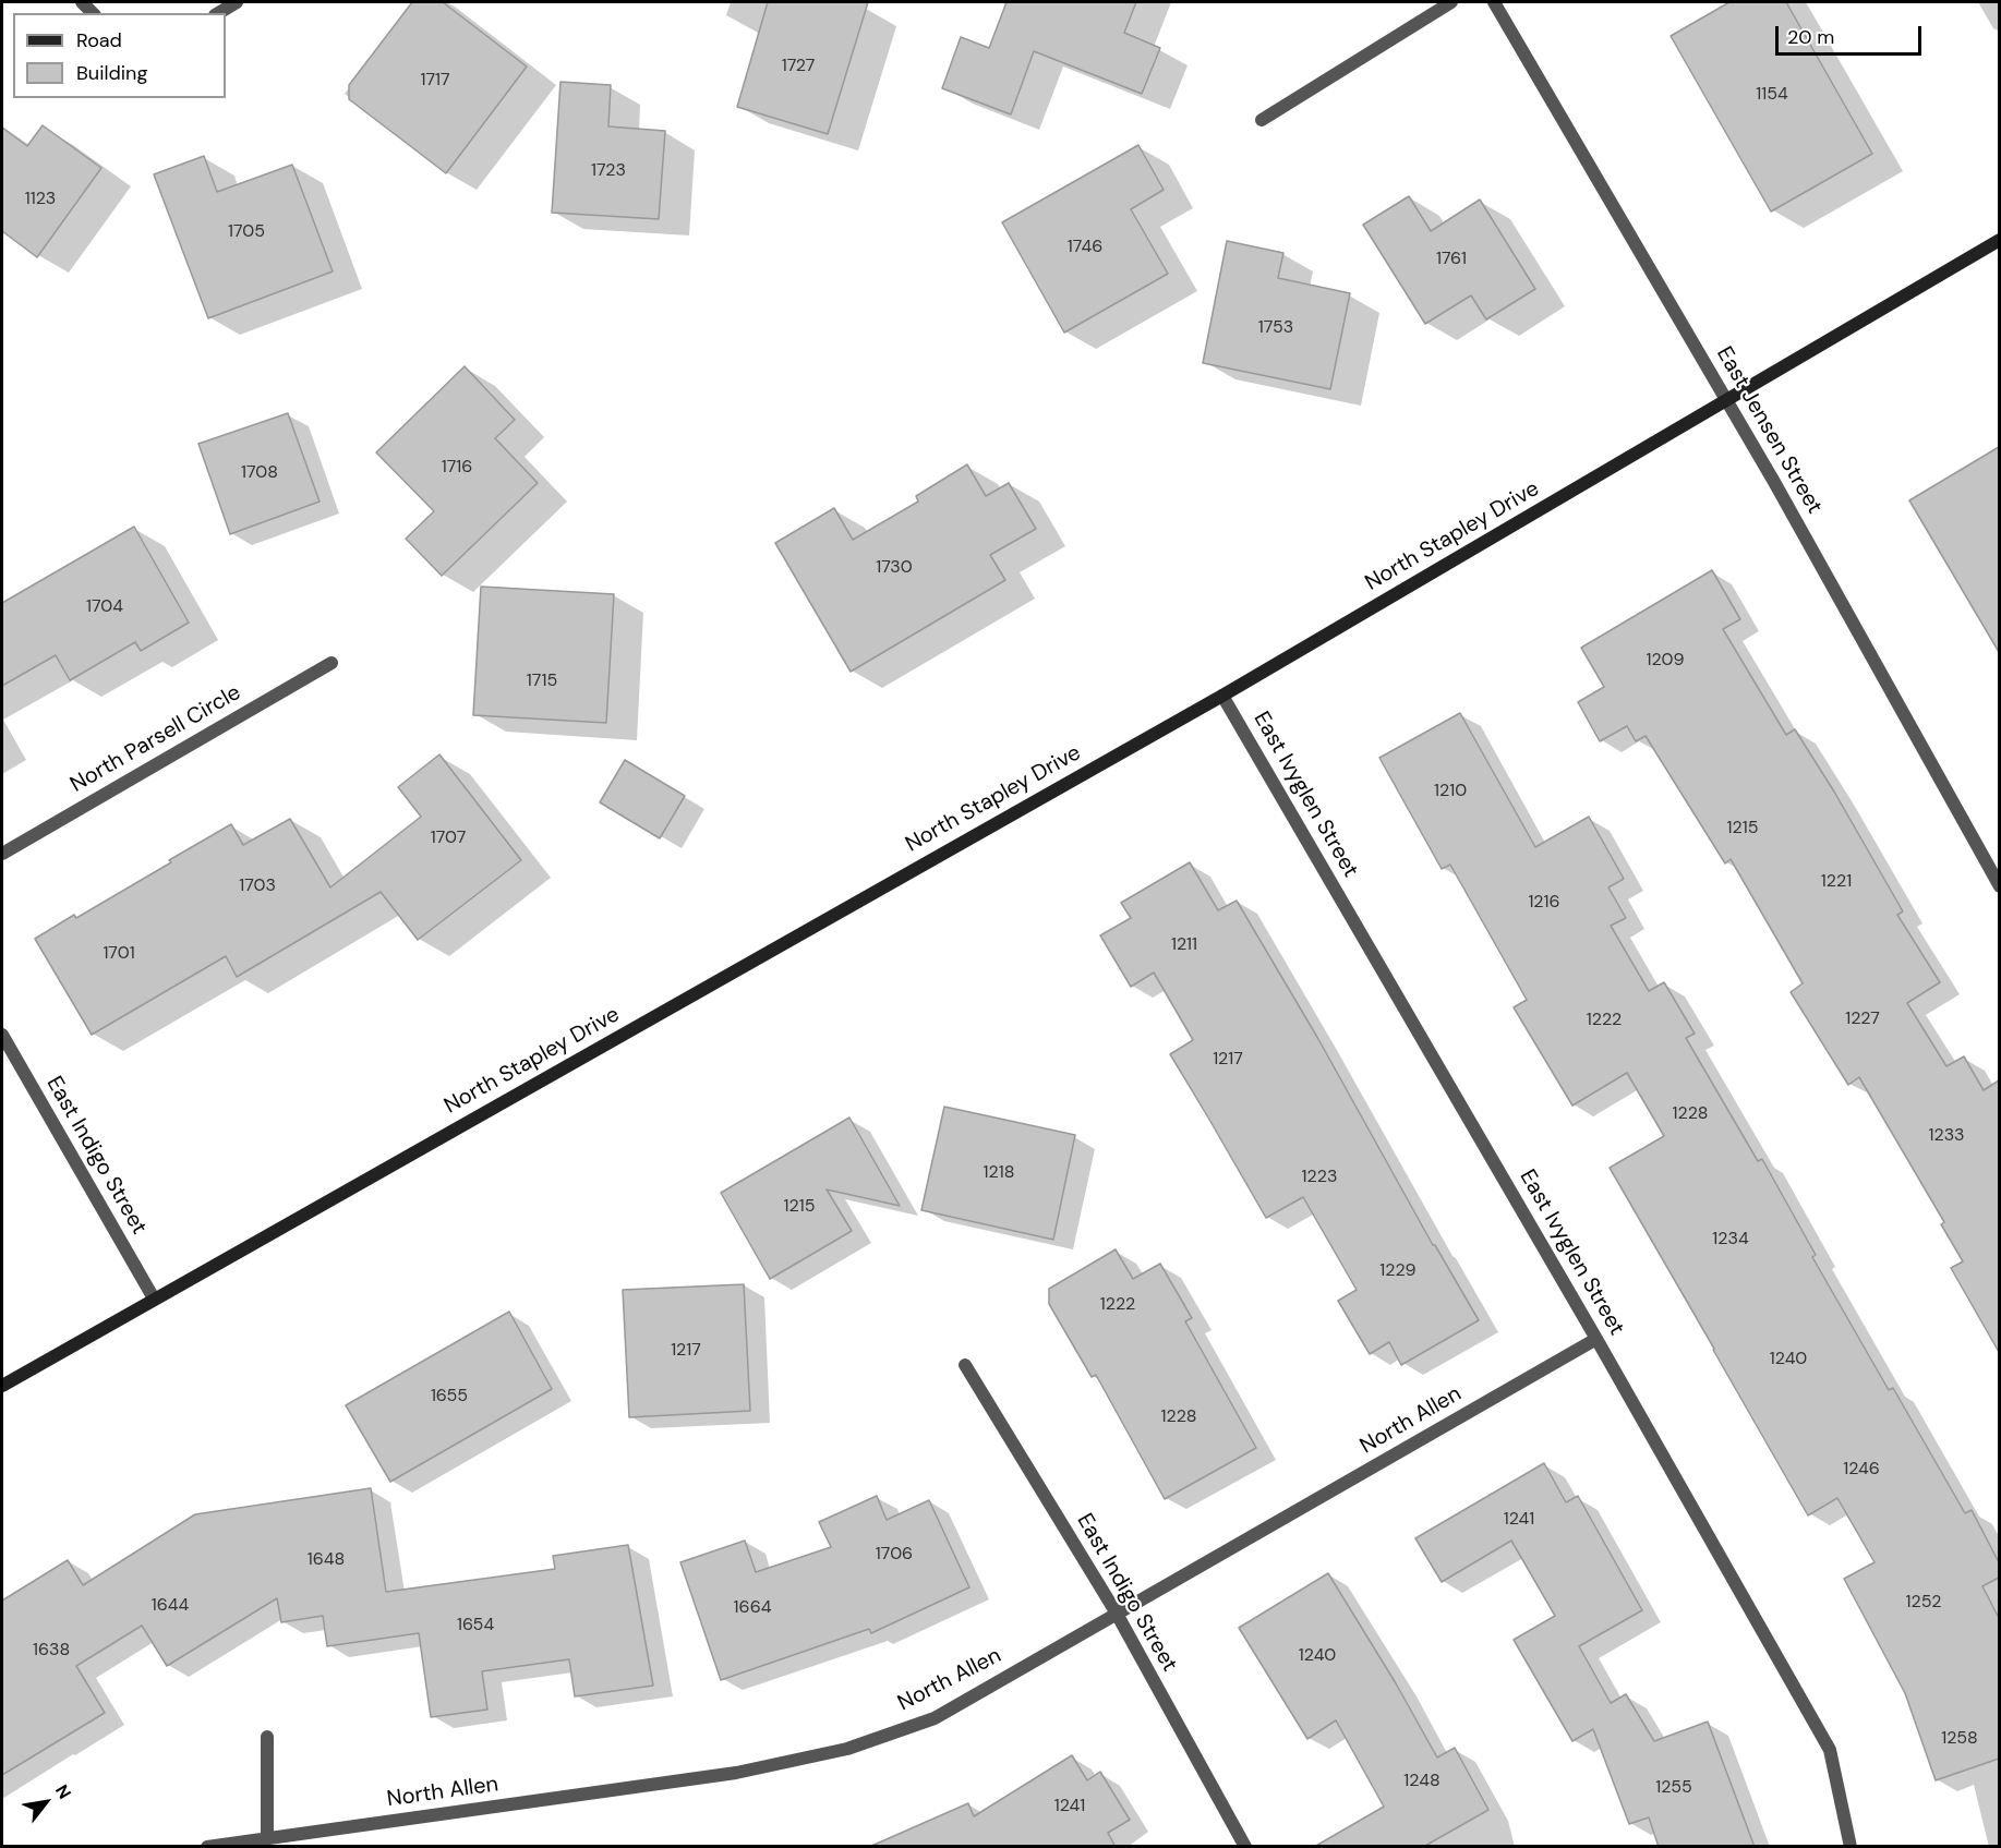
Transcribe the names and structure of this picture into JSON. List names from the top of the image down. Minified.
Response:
{"streets":{"main road":["North Stapley Drive"],"street":["East Jensen Street","North Parsell Circle","East Ivyglen Street","East Indigo Street","North Allen"]},"crossings":[["East Jensen Street","North Stapley Drive"],["North Stapley Drive","East Ivyglen Street"],["North Stapley Drive","East Indigo Street"],["East Ivyglen Street","North Allen"],["East Indigo Street","North Allen"]],"house_numbers":["1727","1717","1154","1723","1123","1705","1746","1761","1753","1716","1708","1730","1704","1209","1715","1210","1215","1707","1221","1703","1216","1211","1701","1227","1222","1217","1228","1233","1218","1223","1215","1234","1229","1222","1217","1240","1655","1228","1246","1241","1706","1648","1252","1644","1664","1654","1638","1240","1258","1248","1255","1241"],"legend":["Road","Building"],"scale_bar":"20 m","north":"top right"}
